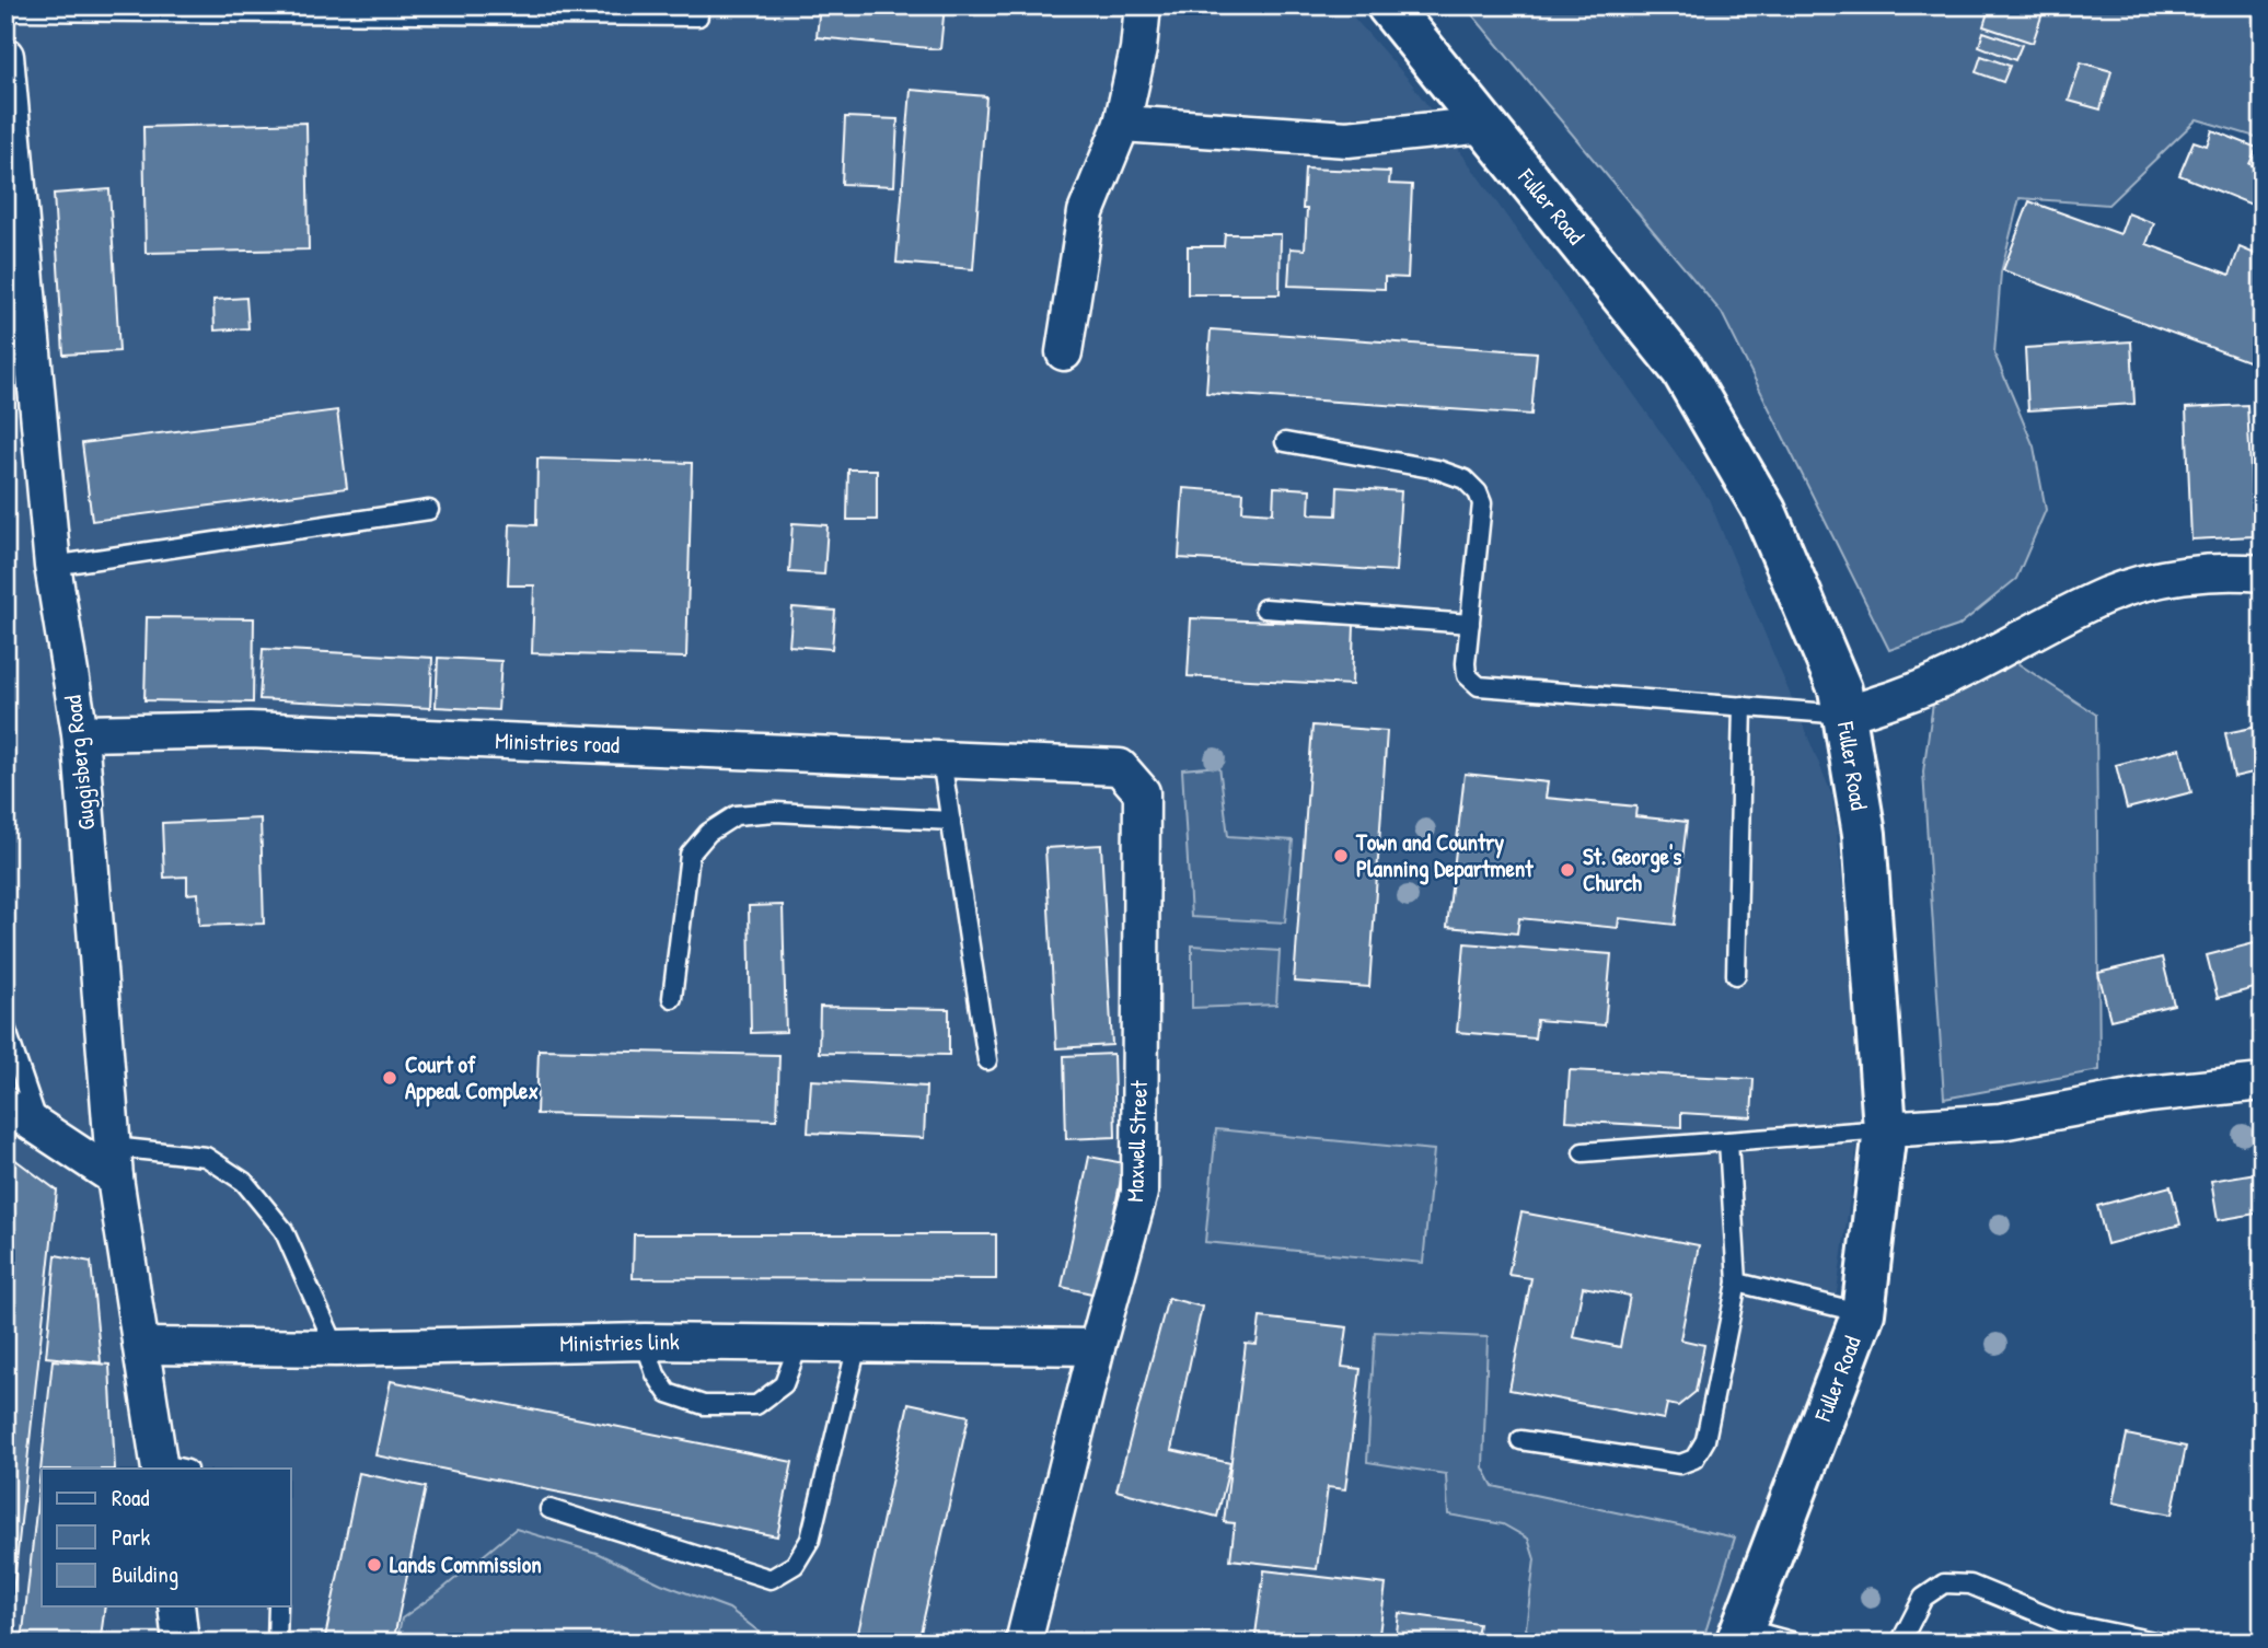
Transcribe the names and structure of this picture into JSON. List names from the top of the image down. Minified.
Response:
{"streets":{"street":["Fuller Road","Ministries road","Guggisberg Road","Maxwell Street","Ministries link"]},"crossings":[["Ministries road","Guggisberg Road"],["Ministries road","Maxwell Street"],["Guggisberg Road","Ministries link"],["Maxwell Street","Ministries link"]],"places":["Town and Country Planning Department","St. George's Church","Court of Appeal Complex","Lands Commission"],"legend":["Road","Park","Building"]}
